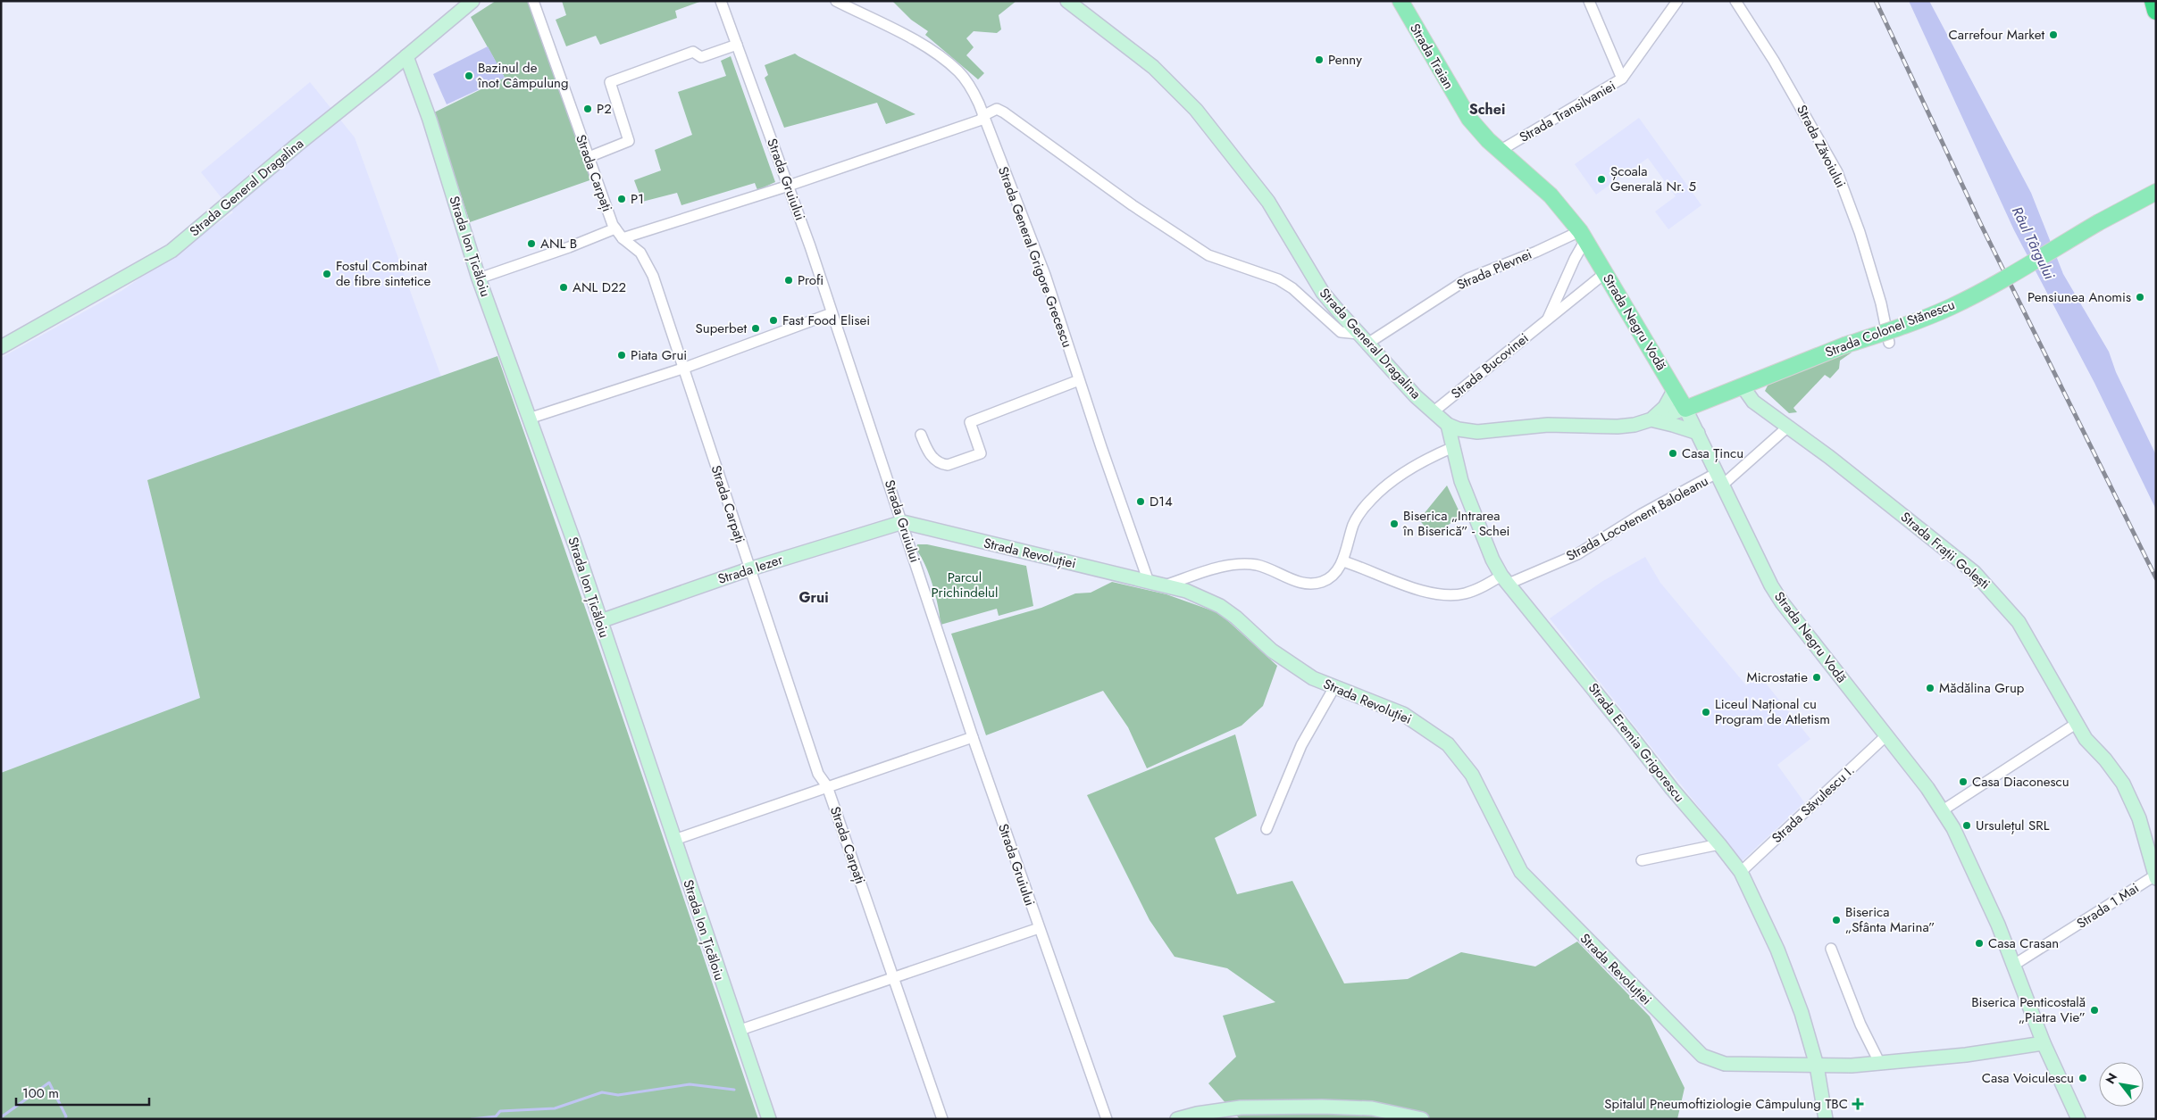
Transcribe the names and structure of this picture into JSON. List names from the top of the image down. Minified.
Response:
{"streets":{"main road":["Strada Traian","Strada Negru Vodă","Strada Colonel Stănescu"],"street":["Strada Transilvaniei","Strada Zăvoiului","Strada Carpați","Strada Gruiului","Strada General Dragalina","Strada Ion Țicăloiu","Strada General Grigore Grecescu","Strada Plevnei","Strada Bucovinei","Strada Locotenent Baloleanu","Strada Frații Golești","Strada Revoluției","Strada Iezer","Strada Eremia Grigorescu","Strada Săvulescu I.","Strada 1 Mai"]},"crossings":[["Strada Traian","Strada Transilvaniei"],["Strada Traian","Strada Negru Vodă"],["Strada Transilvaniei","Strada Negru Vodă"],["Strada Carpați","Strada Iezer"],["Strada Gruiului","Strada Revoluției"],["Strada Gruiului","Strada Iezer"],["Strada General Dragalina","Strada Ion Țicăloiu"],["Strada General Dragalina","Strada Plevnei"],["Strada General Dragalina","Strada Negru Vodă"],["Strada General Dragalina","Strada Colonel Stănescu"],["Strada General Dragalina","Strada Bucovinei"],["Strada General Dragalina","Strada Eremia Grigorescu"],["Strada Ion Țicăloiu","Strada Iezer"],["Strada General Grigore Grecescu","Strada Revoluției"],["Strada Plevnei","Strada Negru Vodă"],["Strada Plevnei","Strada Bucovinei"],["Strada Negru Vodă","Strada Colonel Stănescu"],["Strada Negru Vodă","Strada Bucovinei"],["Strada Negru Vodă","Strada Locotenent Baloleanu"],["Strada Negru Vodă","Strada Revoluției"],["Strada Negru Vodă","Strada Săvulescu I."],["Strada Negru Vodă","Strada 1 Mai"],["Strada Colonel Stănescu","Strada Frații Golești"],["Strada Locotenent Baloleanu","Strada Frații Golești"],["Strada Locotenent Baloleanu","Strada Eremia Grigorescu"],["Strada Frații Golești","Strada 1 Mai"],["Strada Revoluției","Strada Iezer"],["Strada Revoluției","Strada Eremia Grigorescu"],["Strada Eremia Grigorescu","Strada Săvulescu I."]],"districts":["Schei","Grui"],"water":["Râul Târgului"],"parks":["Parcul Prichindelul"],"places":{"other":["Carrefour Market","Penny","Bazinul de înot Câmpulung","P2","Școala Generală Nr. 5","P1","ANL B","Fostul Combinat de fibre sintetice","Profi","ANL D22","Pensiunea Anomis","Fast Food Elisei","Superbet","Piata Grui","Casa Țincu","D14","Biserica „Intrarea în Biserică” - Schei","Microstatie","Mădălina Grup","Liceul Național cu Program de Atletism","Casa Diaconescu","Ursulețul SRL","Biserica „Sfânta Marina”","Casa Crasan","Biserica Penticostală „Piatra Vie”","Casa Voiculescu"],"health":["Spitalul Pneumoftiziologie Câmpulung TBC"]},"scale_bar":"100 m","north":"top left"}
